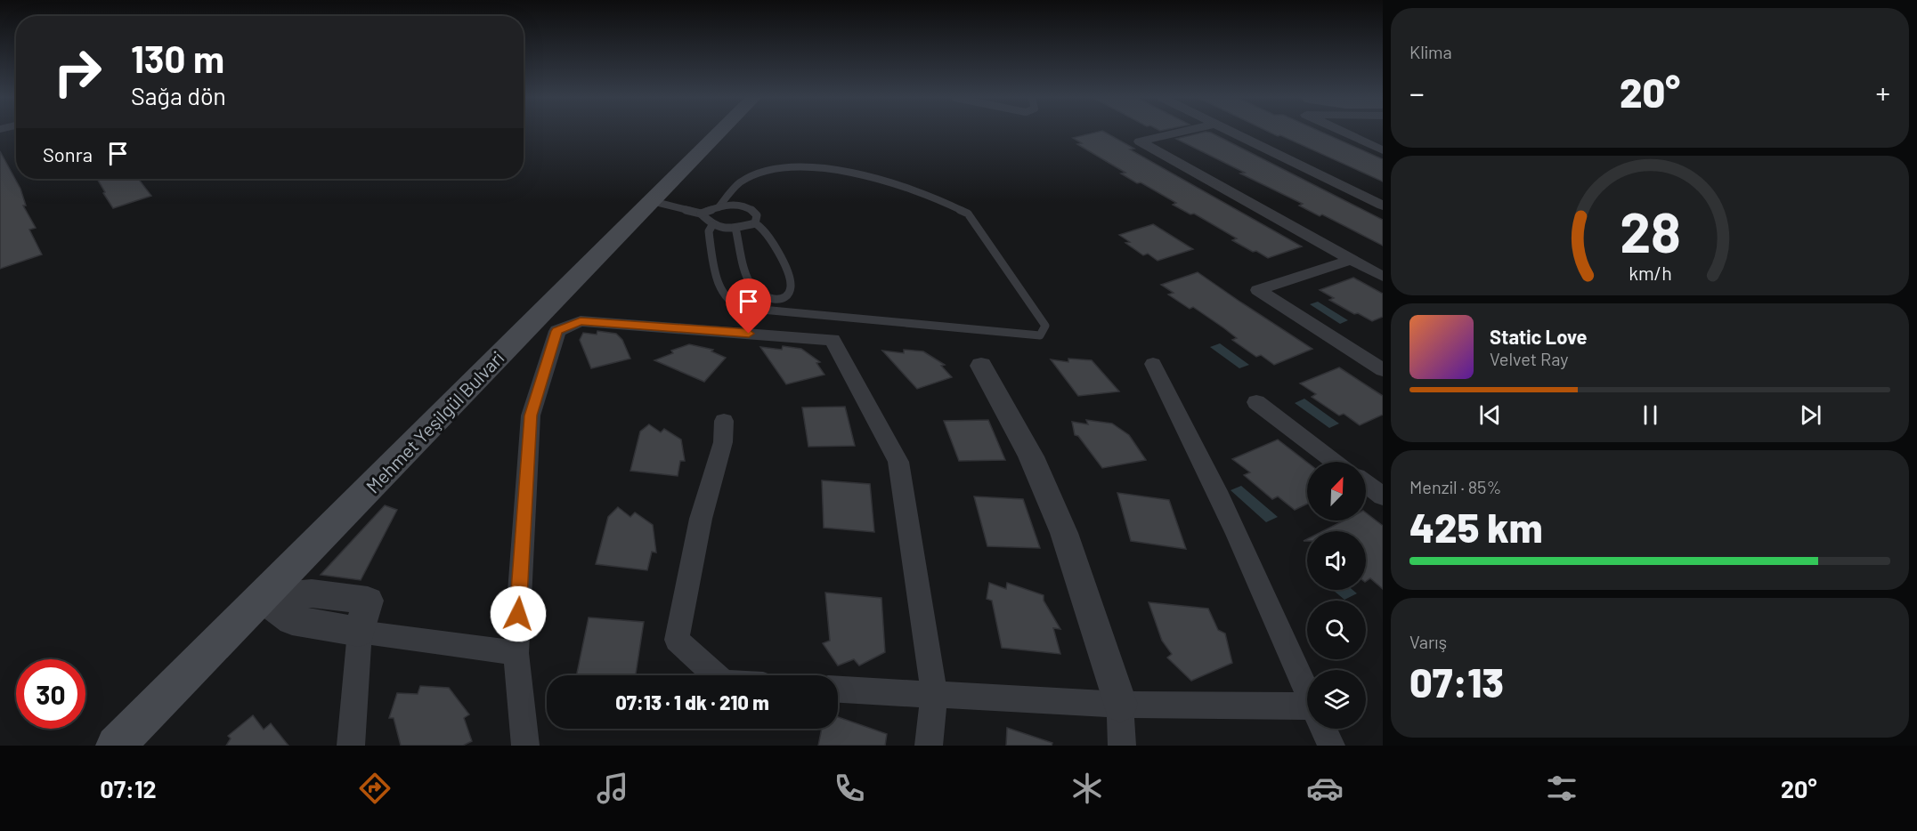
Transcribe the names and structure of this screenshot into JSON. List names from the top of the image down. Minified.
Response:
{"streets":{"main road":["Mehmet Yeşilgül Bulvari"]},"north":"top right","page":{"tile":["Klima",["Menzil · 85%","425 km"],["Varış","07:13"]],"turn":["130 m","Sağa dön"],"heat":["−","20°","+"],"then":"Sonra","song":["Static Love","Velvet Ray"],"limit":"30","trip":"07:13 · 1 dk · 210 m","tabs":["07:12","20°"],"gauge":["28","km/h"]}}
